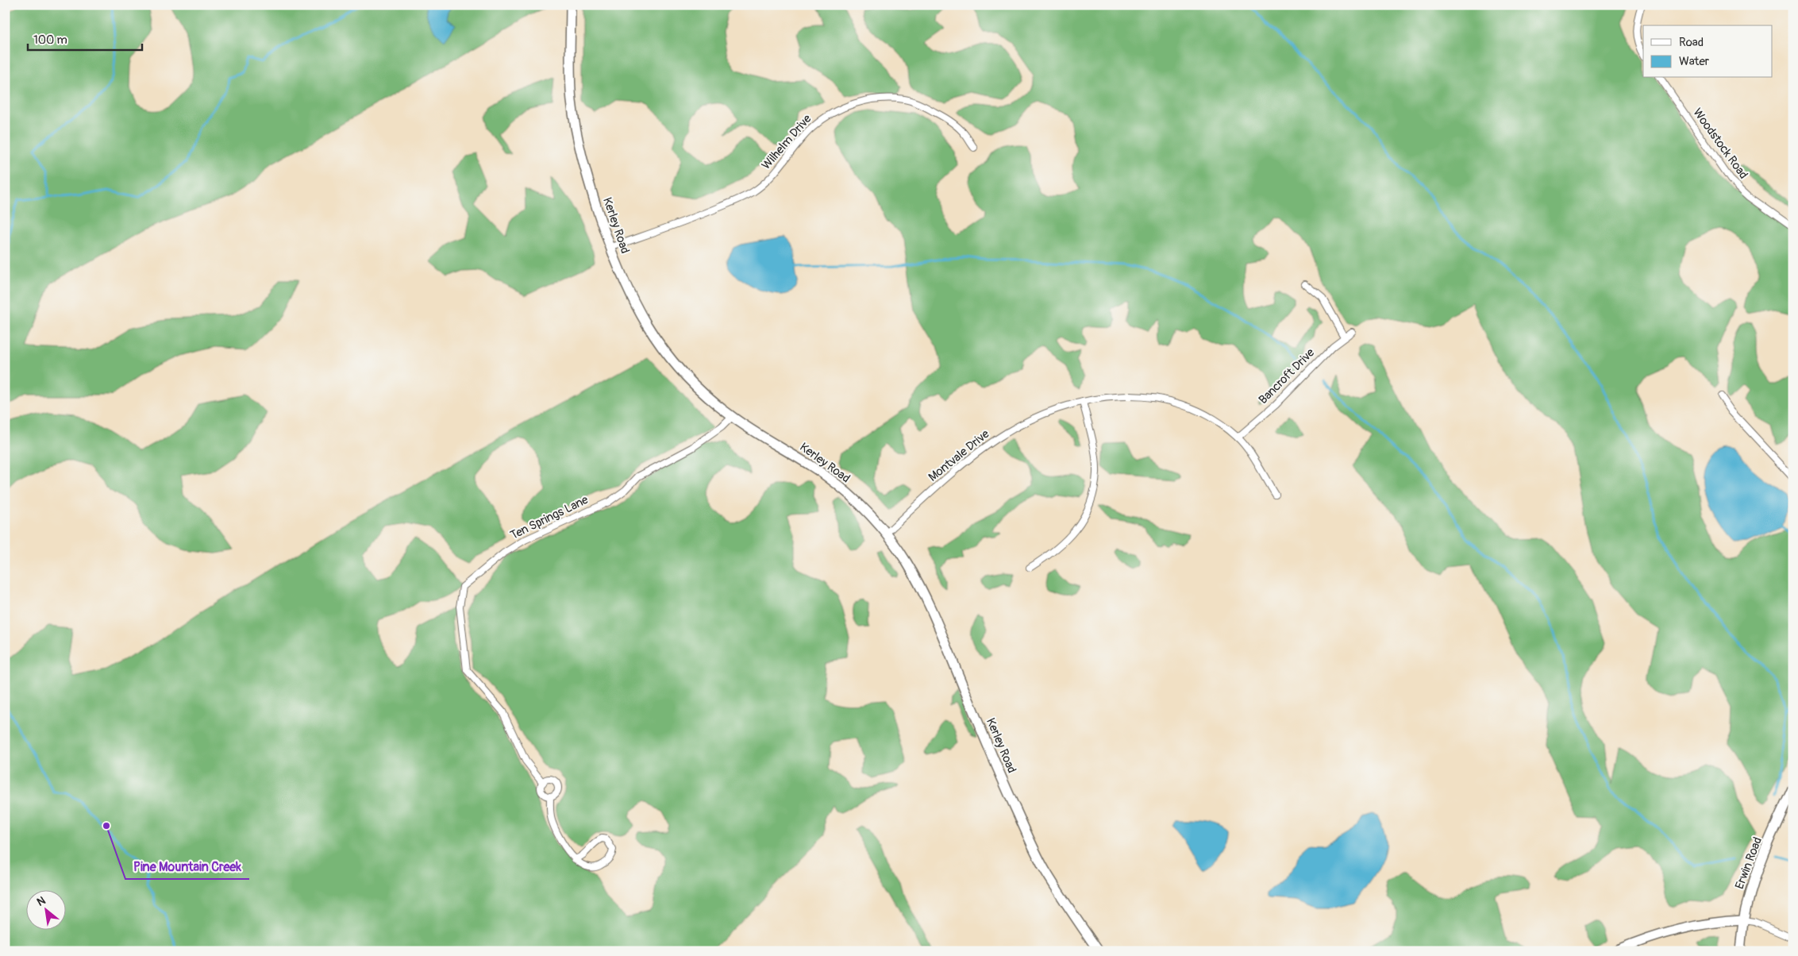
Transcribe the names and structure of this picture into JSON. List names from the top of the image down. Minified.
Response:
{"streets":{"street":["Wilhelm Drive","Woodstock Road","Kerley Road","Bancroft Drive","Montvale Drive","Ten Springs Lane","Erwin Road"]},"crossings":[["Wilhelm Drive","Kerley Road"],["Kerley Road","Montvale Drive"],["Kerley Road","Ten Springs Lane"],["Bancroft Drive","Montvale Drive"]],"places":["Pine Mountain Creek"],"legend":["Road","Water"],"scale_bar":"100 m","north":"top left"}
